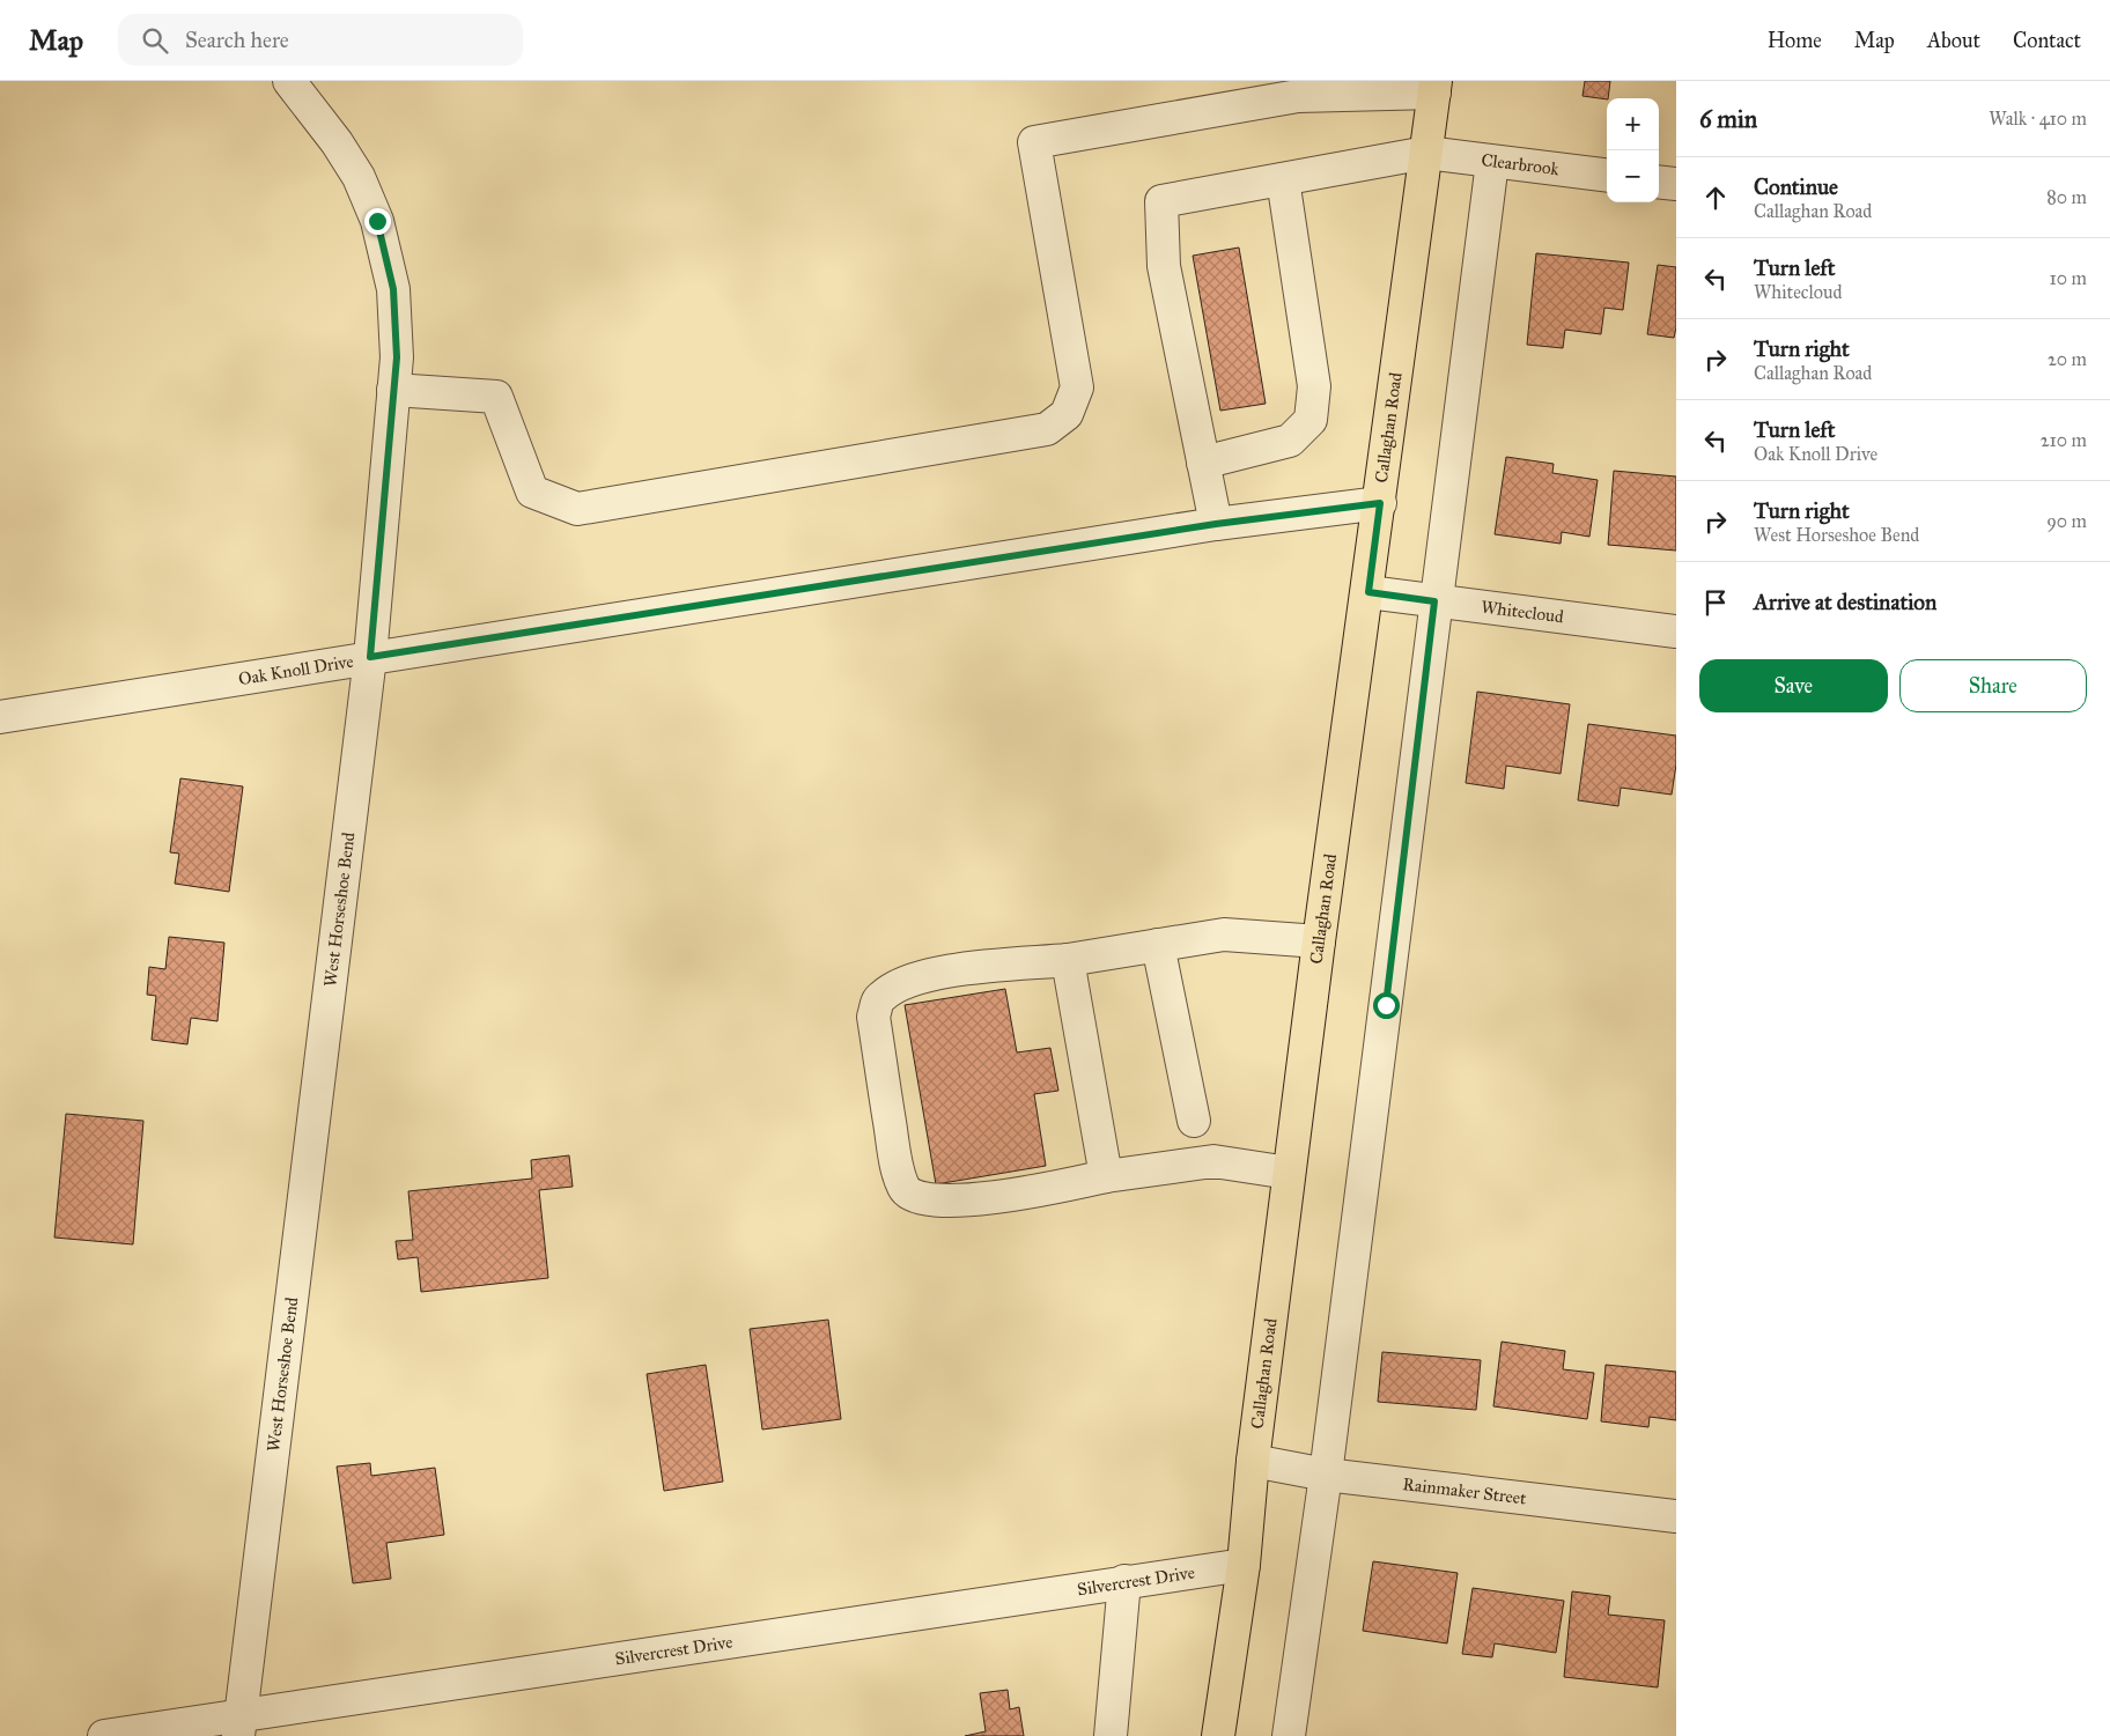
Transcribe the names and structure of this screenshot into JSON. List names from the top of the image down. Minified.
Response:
{"streets":{"main road":["Callaghan Road"],"street":["Clearbrook","Whitecloud","Oak Knoll Drive","West Horseshoe Bend","Rainmaker Street","Silvercrest Drive"]},"crossings":[["Clearbrook","Callaghan Road"],["Callaghan Road","Whitecloud"],["Callaghan Road","Oak Knoll Drive"],["Callaghan Road","Rainmaker Street"],["Callaghan Road","Silvercrest Drive"],["Oak Knoll Drive","West Horseshoe Bend"],["West Horseshoe Bend","Silvercrest Drive"]],"page":{"header":"Map","search":"Search here","nav":["Home","Map","About","Contact"],"heading":["6 min","Walk · 410 m"],"map_buttons":["+","−"],"list":[["Continue","Callaghan Road","80 m"],["Turn left","Whitecloud","10 m"],["Turn right","Callaghan Road","20 m"],["Turn left","Oak Knoll Drive","210 m"],["Turn right","West Horseshoe Bend","90 m"],"Arrive at destination"],"buttons":["Save","Share"]}}
